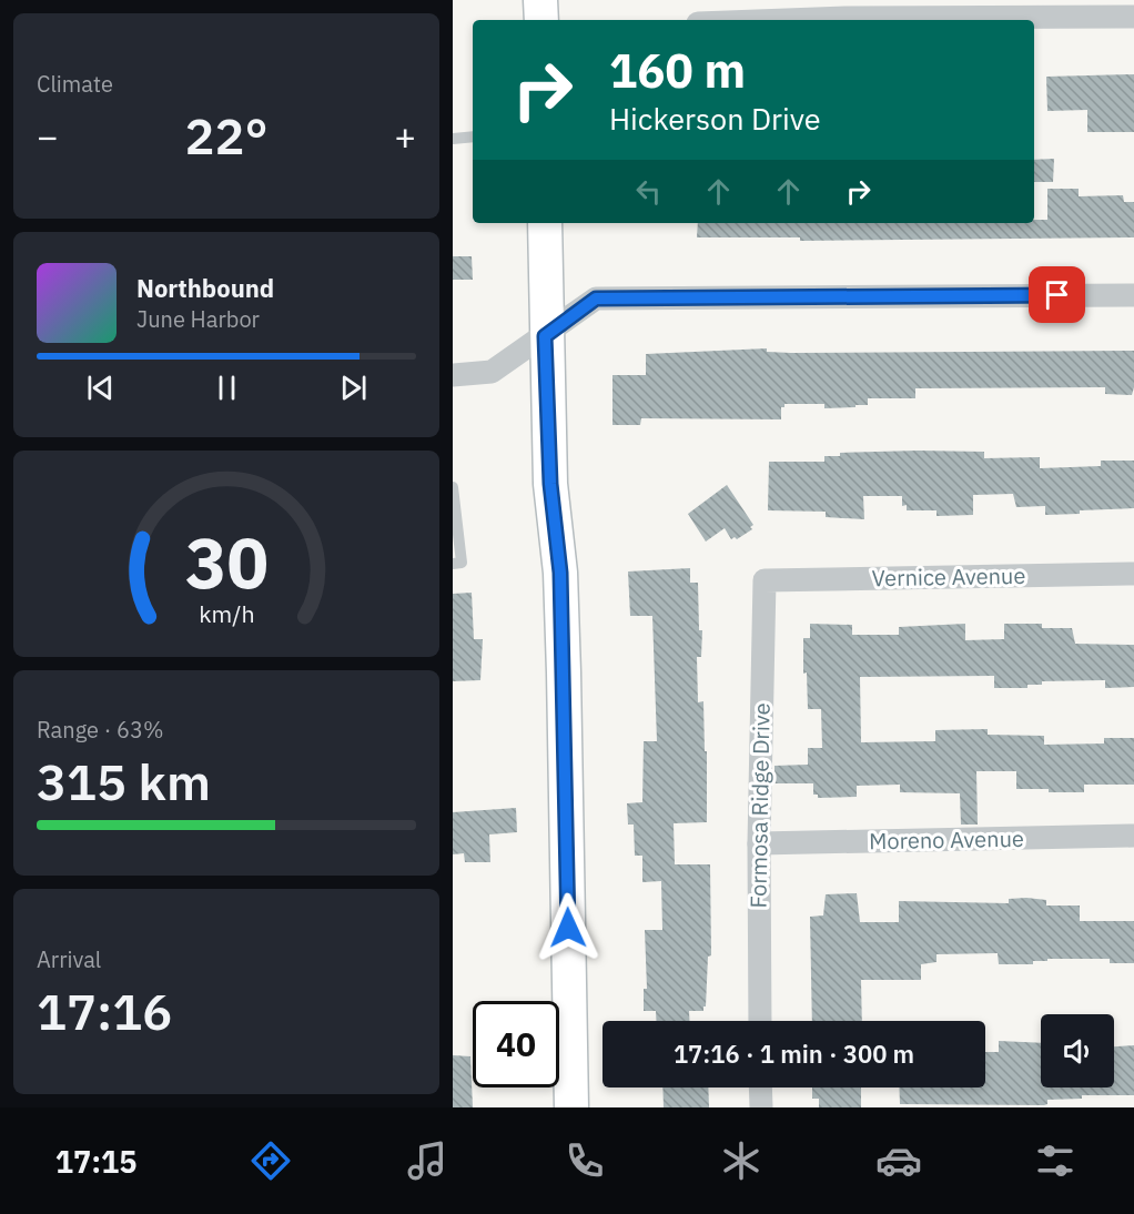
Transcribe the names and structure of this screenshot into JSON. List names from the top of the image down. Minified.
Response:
{"streets":{"street":["Vernice Avenue","Formosa Ridge Drive","Moreno Avenue"]},"crossings":[["Vernice Avenue","Formosa Ridge Drive"],["Formosa Ridge Drive","Moreno Avenue"]],"page":{"tile":["Climate",["Range · 63%","315 km"],["Arrival","17:16"]],"turn":["160 m","Hickerson Drive"],"heat":["−","22°","+"],"song":["Northbound","June Harbor"],"limit":"40","trip":"17:16 · 1 min · 300 m","tabs":"17:15","gauge":["30","km/h"]}}
